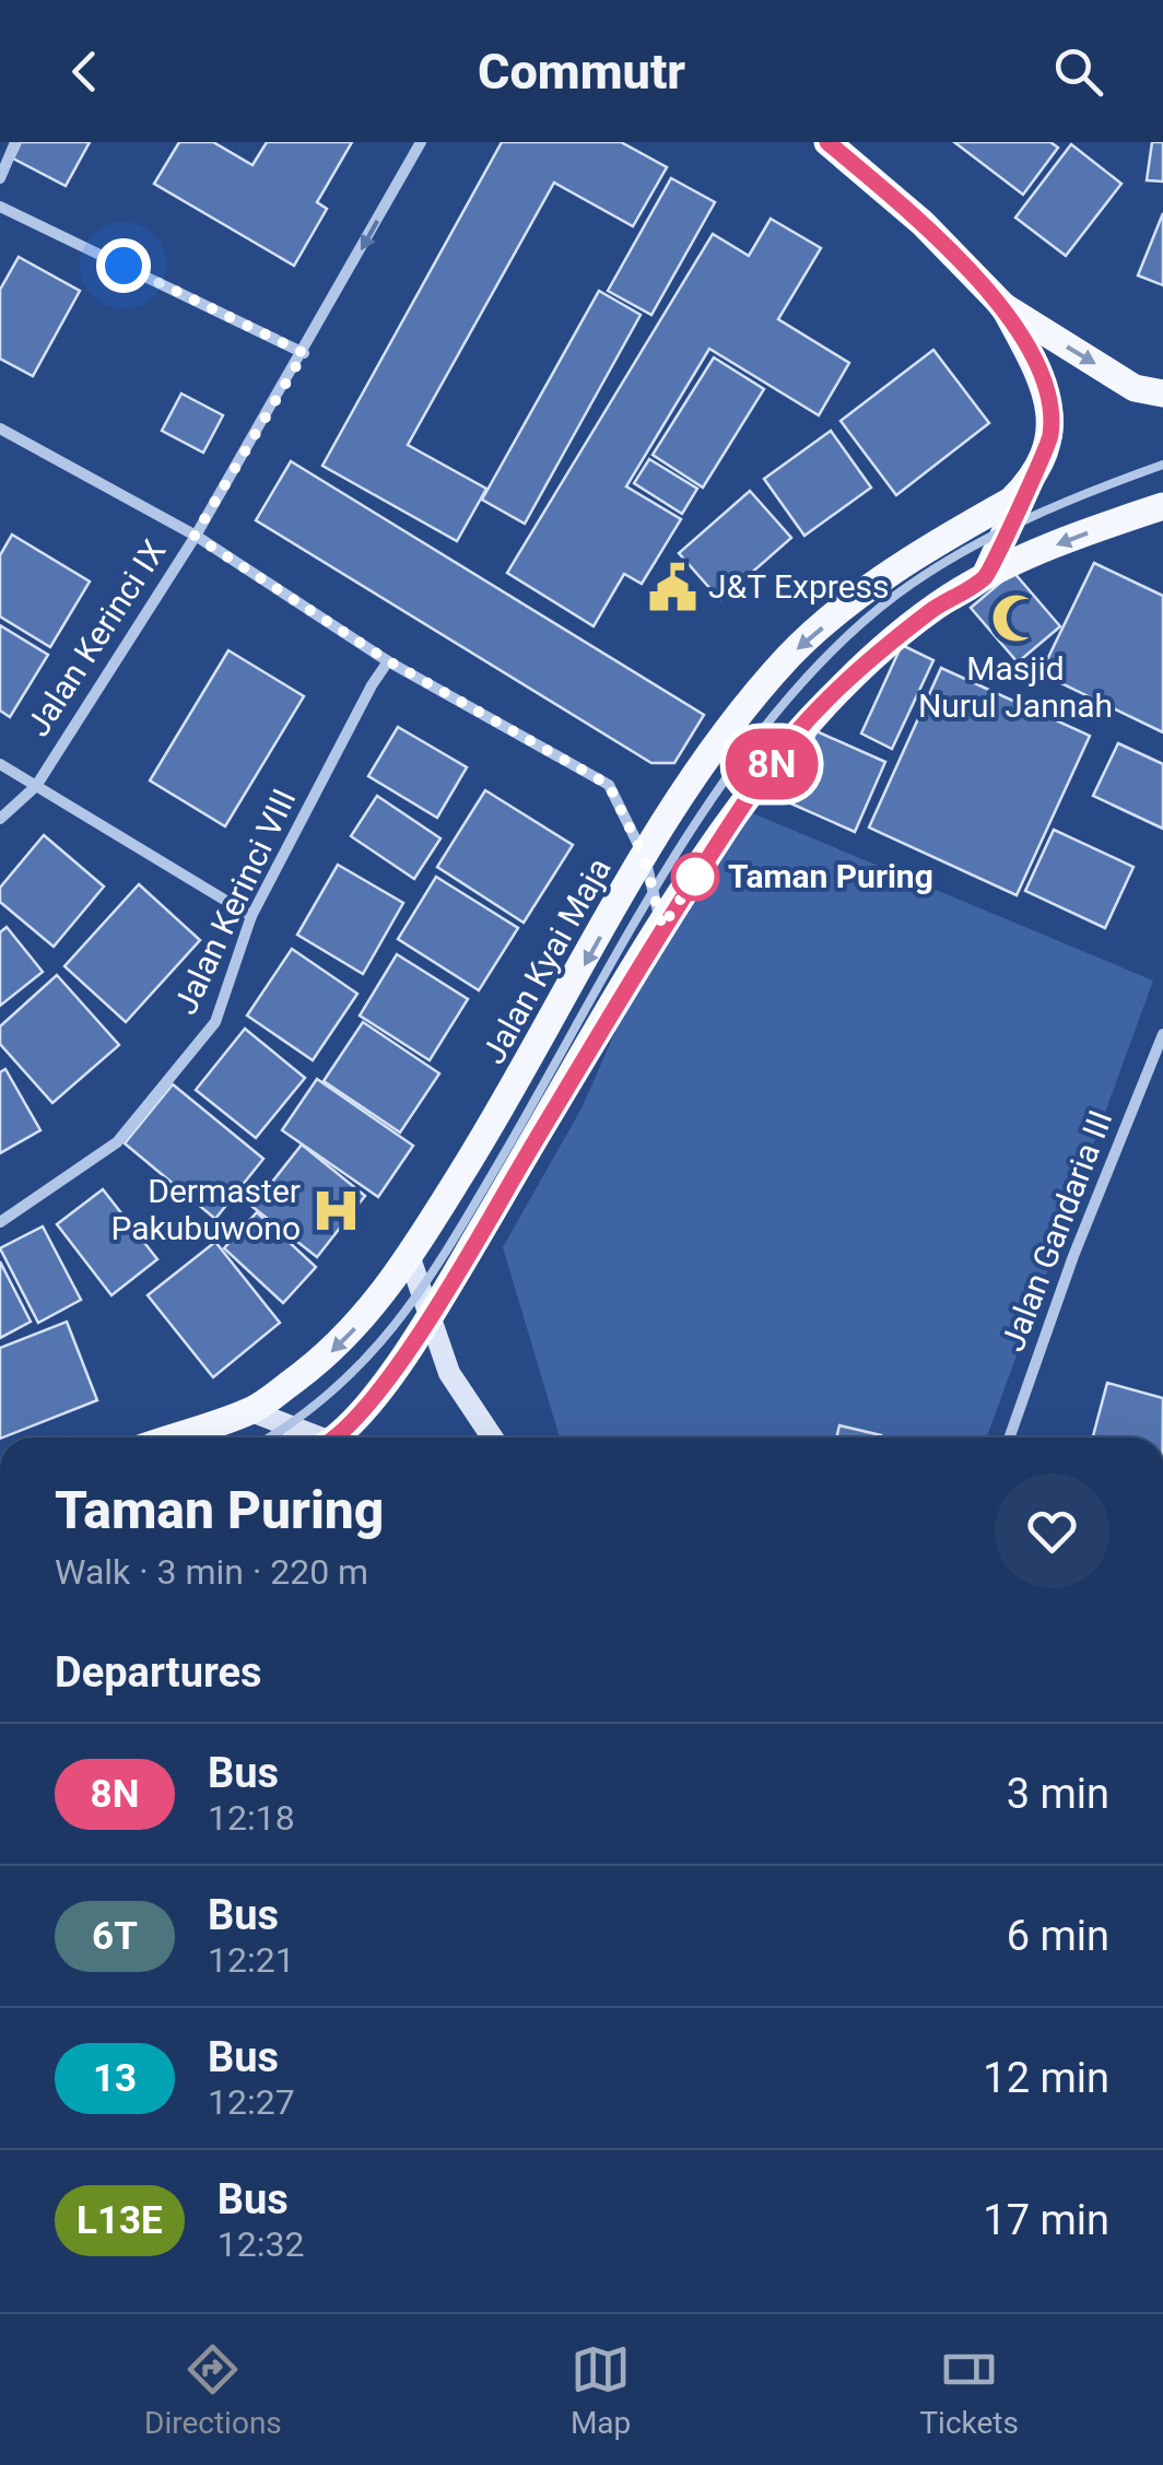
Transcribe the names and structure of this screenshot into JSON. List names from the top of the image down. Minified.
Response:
{"streets":{"main road":["Jalan Kyai Maja"],"street":["Jalan Kerinci IX","Jalan Kerinci VIII","Jalan Gandaria III"]},"places":{"public building":["J&T Express"],"mosque":["Masjid Nurul Jannah"],"other":["Taman Puring"],"hospital":["Dermaster Pakubuwono"]},"lines":["bus line 8N"],"page":{"header":"Commutr","on_map":"8N","heading":[["Taman Puring","Walk · 3 min · 220 m"],"Departures"],"list":[{"mark":"8N","name":"Bus","note":"12:18","value":"3 min"},{"mark":"6T","name":"Bus","note":"12:21","value":"6 min"},{"mark":"13","name":"Bus","note":"12:27","value":"12 min"},{"mark":"L13E","name":"Bus","note":"12:32","value":"17 min"}],"tabs":["Directions","Map","Tickets"]}}
